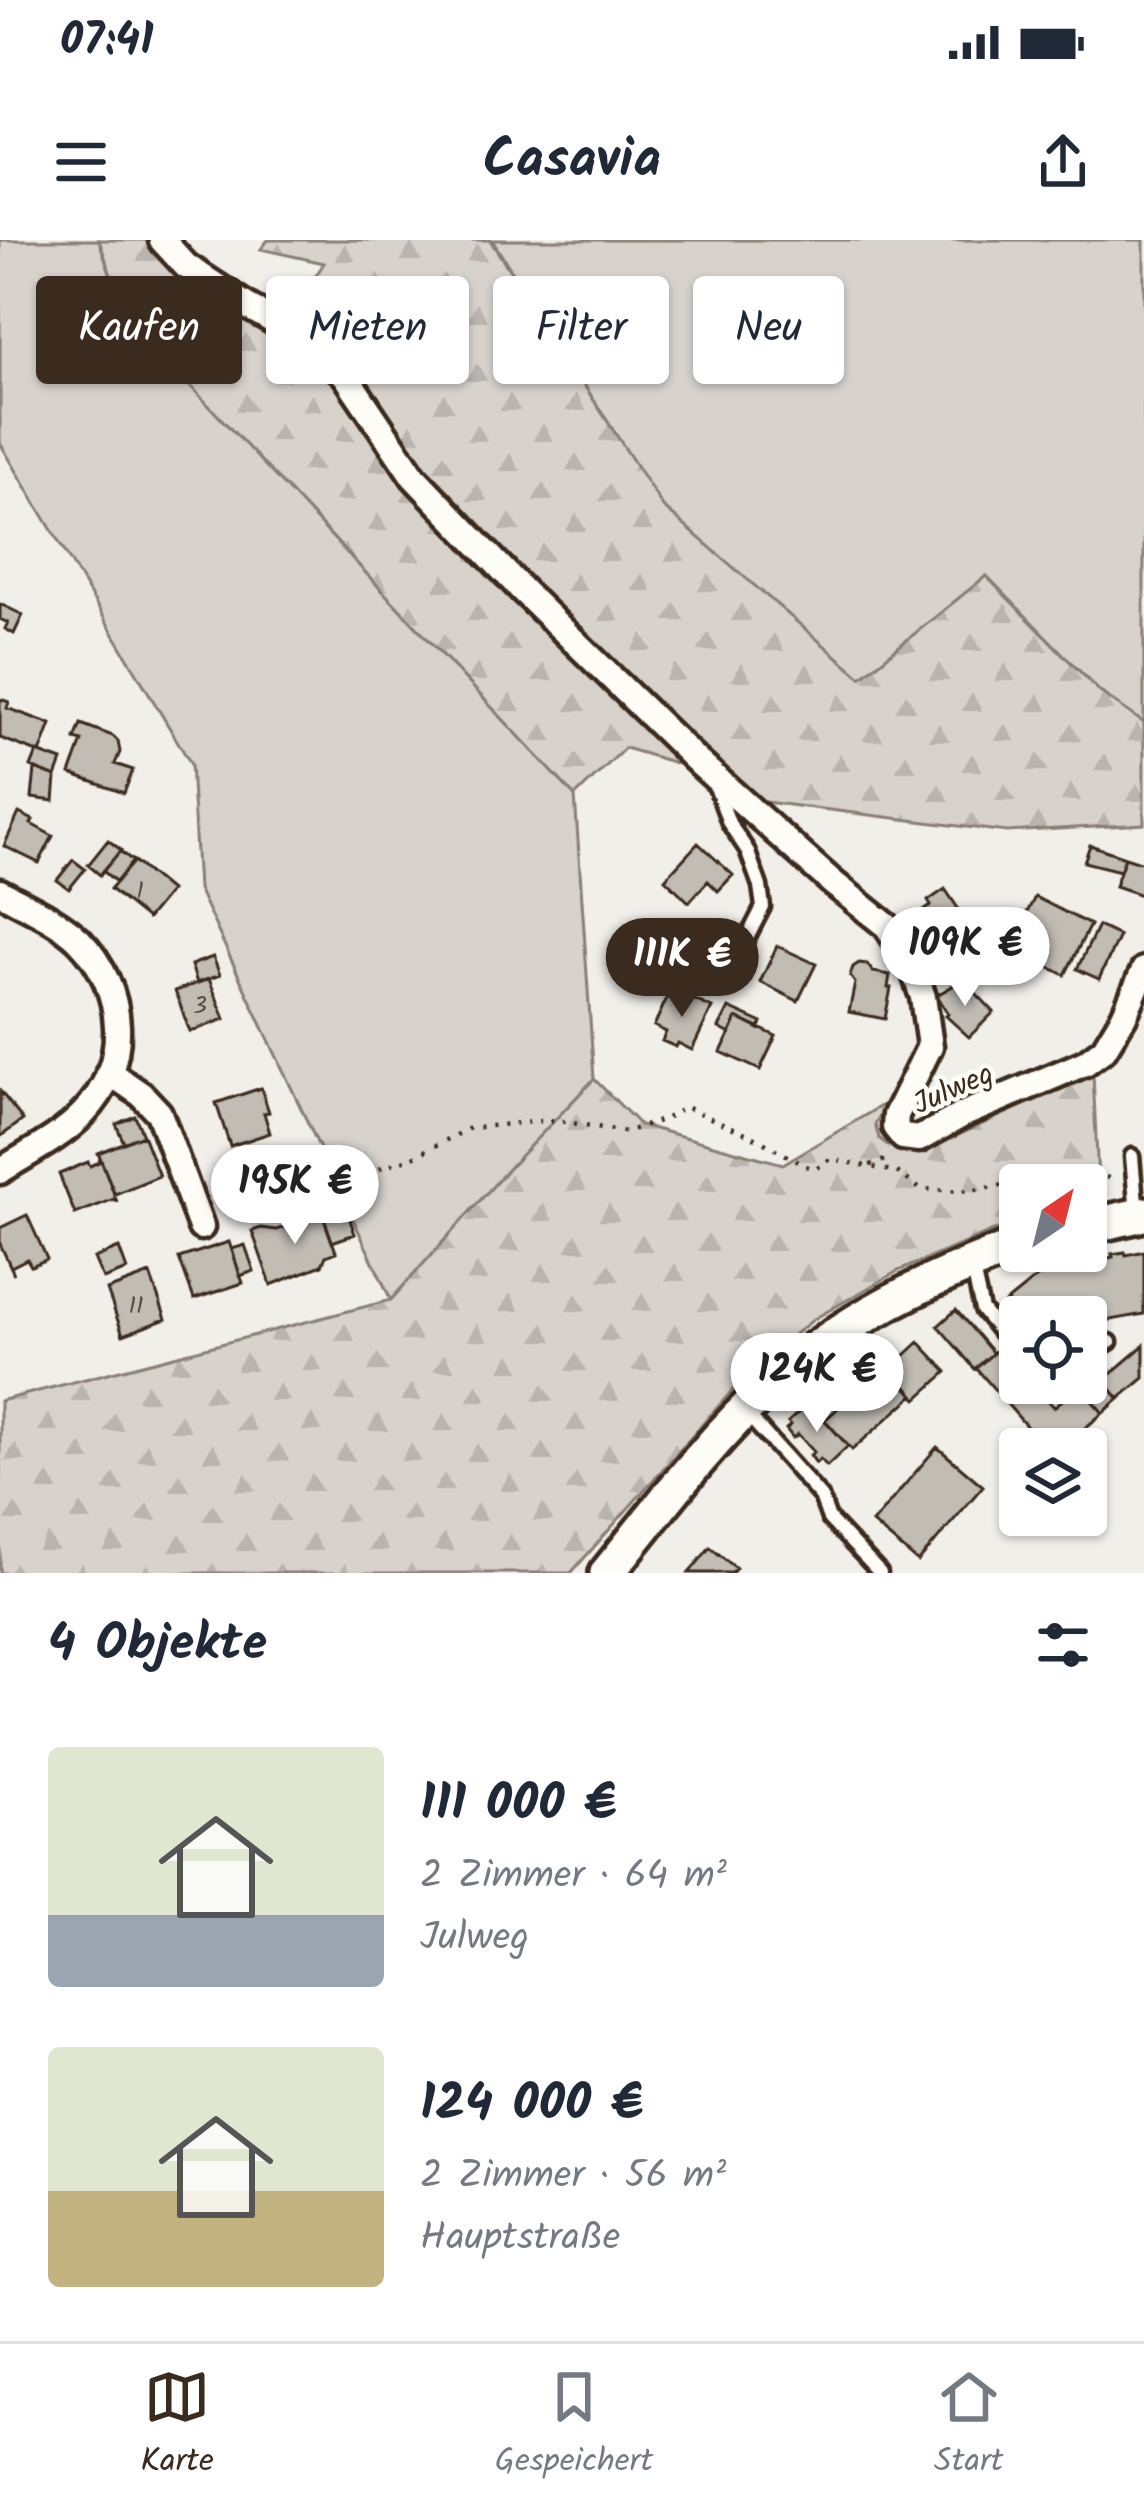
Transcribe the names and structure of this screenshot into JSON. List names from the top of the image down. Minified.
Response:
{"streets":{"street":["Julweg"]},"house_numbers":["1","3","11"],"north":"top right","page":{"status":"07:41","header":"Casavia","chip":["Kaufen","Mieten","Filter","Neu"],"price":["109K €","111K €","195K €","124K €"],"heading":"4 Objekte","list":[{"name":"111 000 €","note":"2 Zimmer · 64 m² · Julweg"},{"name":"124 000 €","note":"2 Zimmer · 56 m² · Hauptstraße"}],"tabs":["Karte","Gespeichert","Start"]}}
